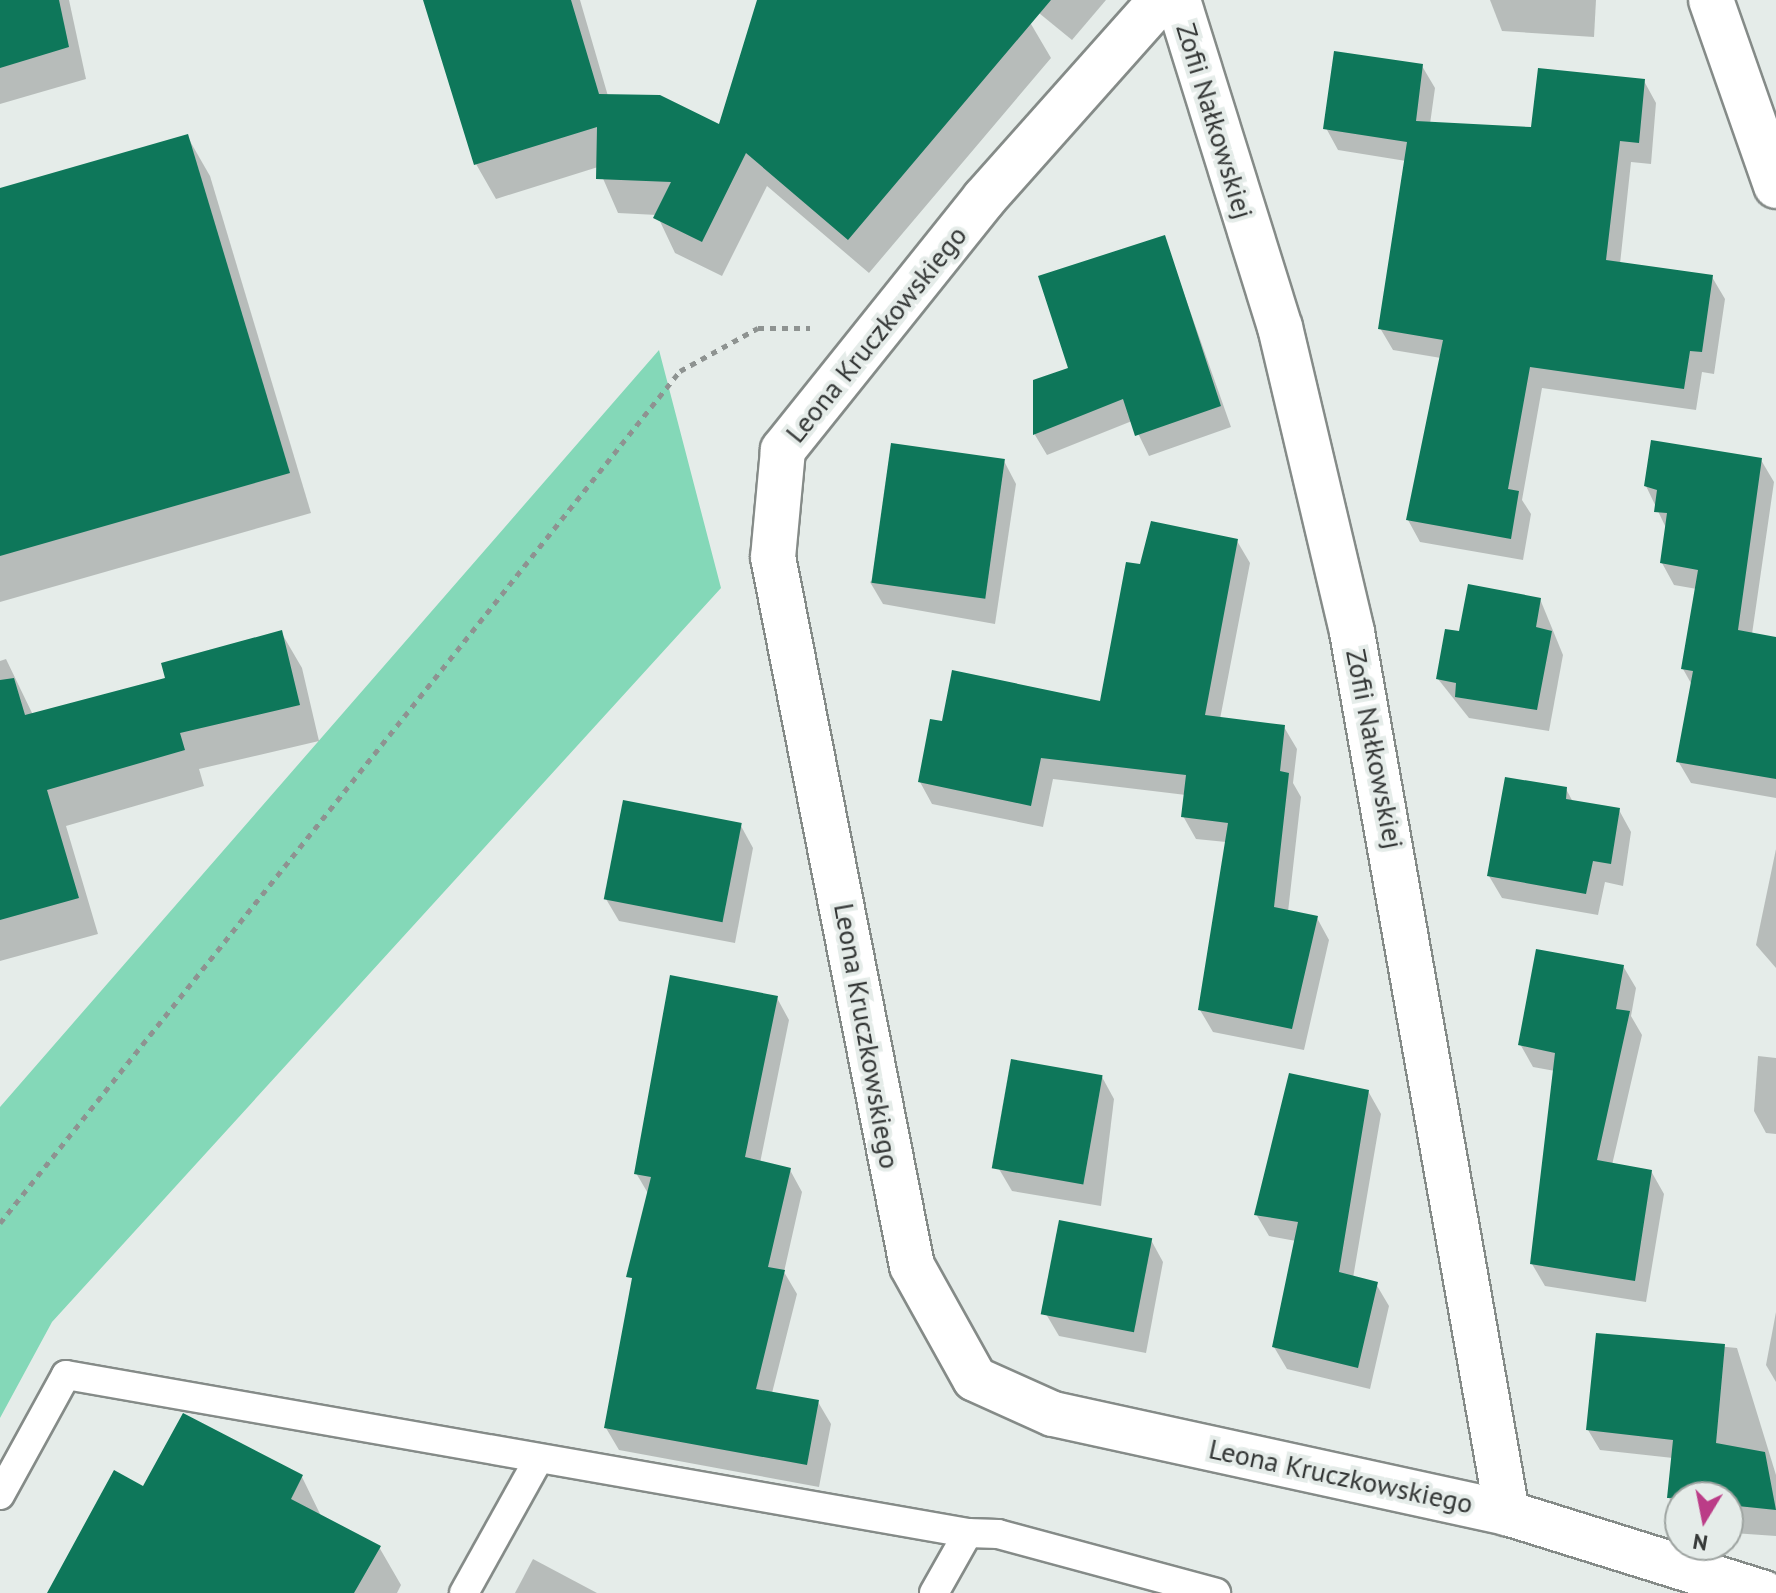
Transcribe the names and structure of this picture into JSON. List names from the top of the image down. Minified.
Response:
{"streets":{"street":["Zofii Nałkowskiej","Leona Kruczkowskiego"]},"crossings":[["Zofii Nałkowskiej","Leona Kruczkowskiego"]],"north":"bottom"}
